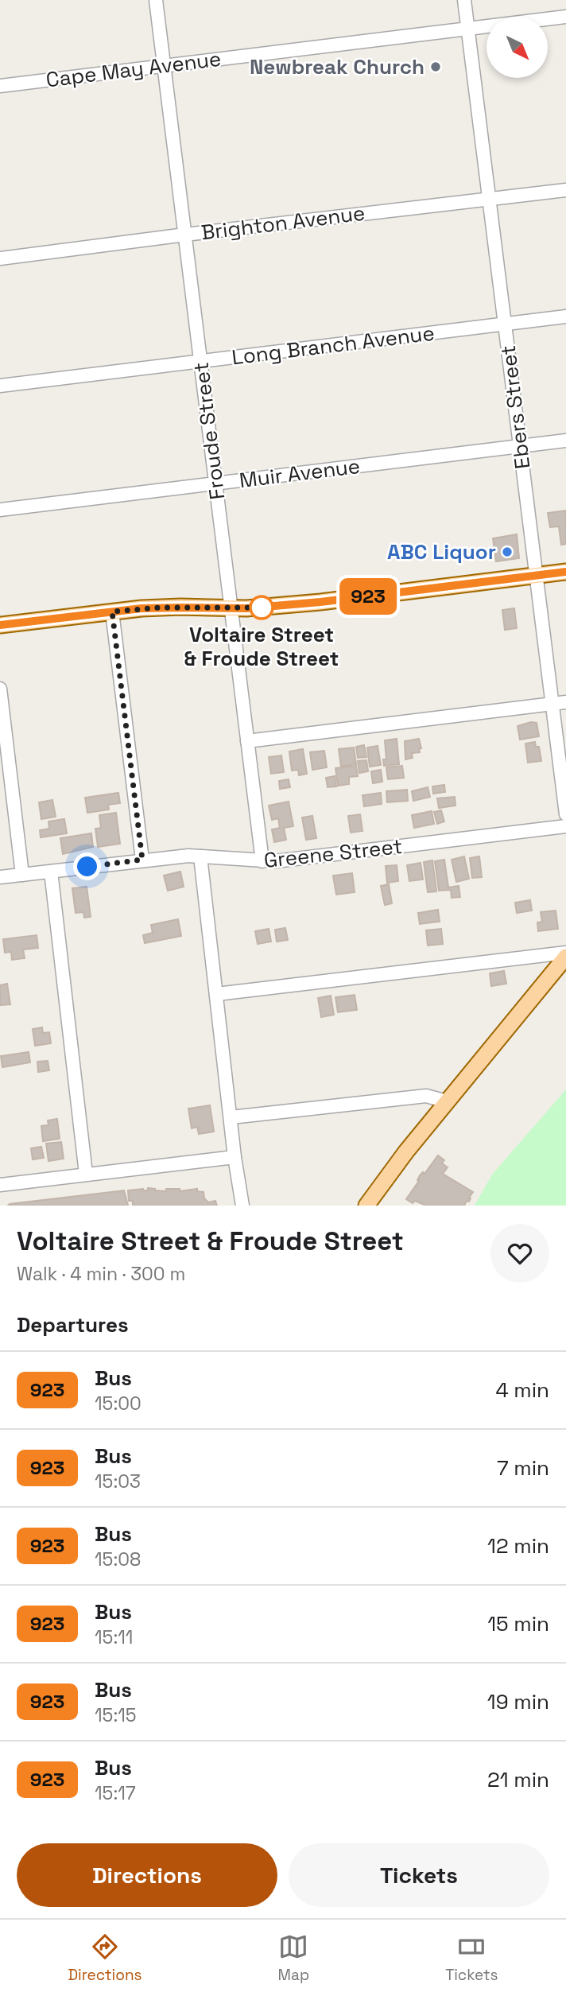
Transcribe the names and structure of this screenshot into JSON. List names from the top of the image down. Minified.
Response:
{"streets":{"street":["Cape May Avenue","Brighton Avenue","Long Branch Avenue","Ebers Street","Froude Street","Muir Avenue","Greene Street"]},"crossings":[["Cape May Avenue","Ebers Street"],["Cape May Avenue","Froude Street"],["Brighton Avenue","Ebers Street"],["Brighton Avenue","Froude Street"],["Long Branch Avenue","Ebers Street"],["Long Branch Avenue","Froude Street"],["Ebers Street","Muir Avenue"],["Froude Street","Muir Avenue"],["Froude Street","Greene Street"]],"places":["Newbreak Church","ABC Liquor","Voltaire Street & Froude Street"],"lines":["bus line 923"],"north":"bottom right","page":{"on_map":"923","heading":[["Voltaire Street & Froude Street","Walk · 4 min · 300 m"],"Departures"],"list":[{"mark":"923","name":"Bus","note":"15:00","value":"4 min"},{"mark":"923","name":"Bus","note":"15:03","value":"7 min"},{"mark":"923","name":"Bus","note":"15:08","value":"12 min"},{"mark":"923","name":"Bus","note":"15:11","value":"15 min"},{"mark":"923","name":"Bus","note":"15:15","value":"19 min"},{"mark":"923","name":"Bus","note":"15:17","value":"21 min"}],"buttons":["Directions","Tickets"],"tabs":["Directions","Map","Tickets"]}}
